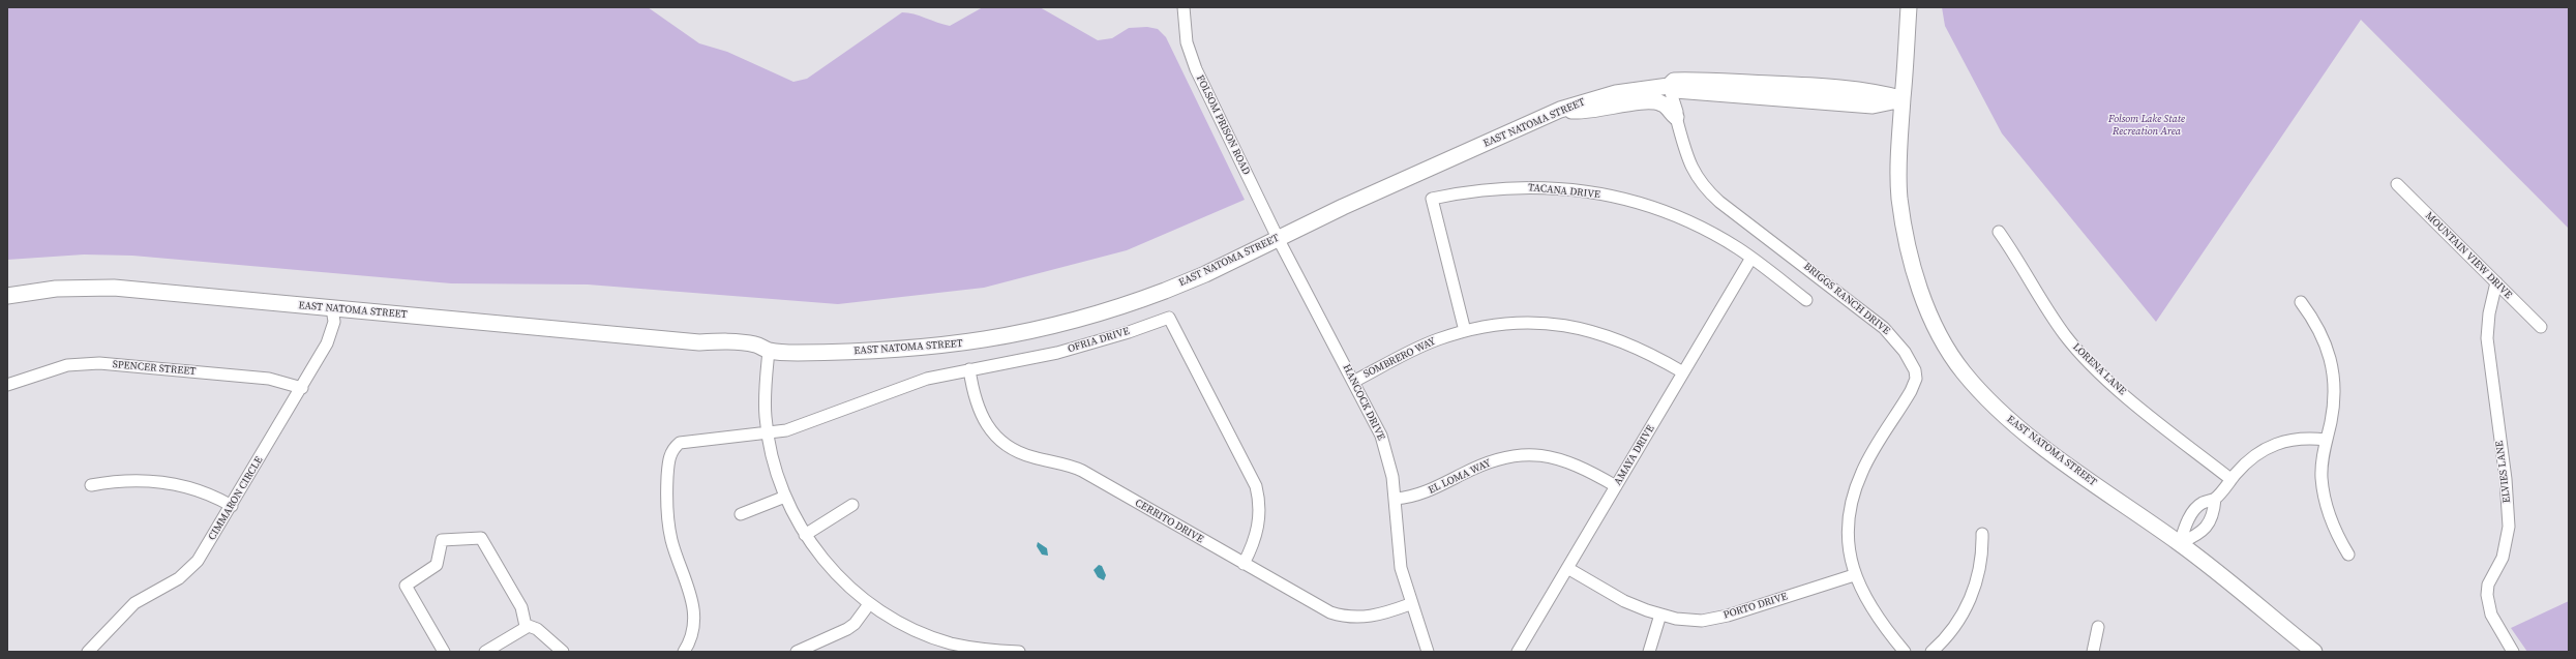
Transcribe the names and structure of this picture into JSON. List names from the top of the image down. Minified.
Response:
{"streets":{"main road":["EAST NATOMA STREET"],"street":["FOLSOM PRISON ROAD","TACANA DRIVE","MOUNTAIN VIEW DRIVE","BRIGGS RANCH DRIVE","OFRIA DRIVE","SOMBRERO WAY","SPENCER STREET","LORENA LANE","HANCOCK DRIVE","AMAYA DRIVE","ELVIES LANE","EL LOMA WAY","CIMMARON CIRCLE","CERRITO DRIVE","PORTO DRIVE"]},"crossings":[["EAST NATOMA STREET","FOLSOM PRISON ROAD"],["EAST NATOMA STREET","BRIGGS RANCH DRIVE"],["EAST NATOMA STREET","HANCOCK DRIVE"],["EAST NATOMA STREET","CIMMARON CIRCLE"],["FOLSOM PRISON ROAD","HANCOCK DRIVE"],["TACANA DRIVE","SOMBRERO WAY"],["TACANA DRIVE","AMAYA DRIVE"],["MOUNTAIN VIEW DRIVE","ELVIES LANE"],["BRIGGS RANCH DRIVE","PORTO DRIVE"],["OFRIA DRIVE","CERRITO DRIVE"],["SOMBRERO WAY","HANCOCK DRIVE"],["SOMBRERO WAY","AMAYA DRIVE"],["SPENCER STREET","CIMMARON CIRCLE"],["HANCOCK DRIVE","EL LOMA WAY"],["HANCOCK DRIVE","CERRITO DRIVE"],["AMAYA DRIVE","EL LOMA WAY"],["AMAYA DRIVE","PORTO DRIVE"]],"parks":["Folsom Lake State Recreation Area"]}
